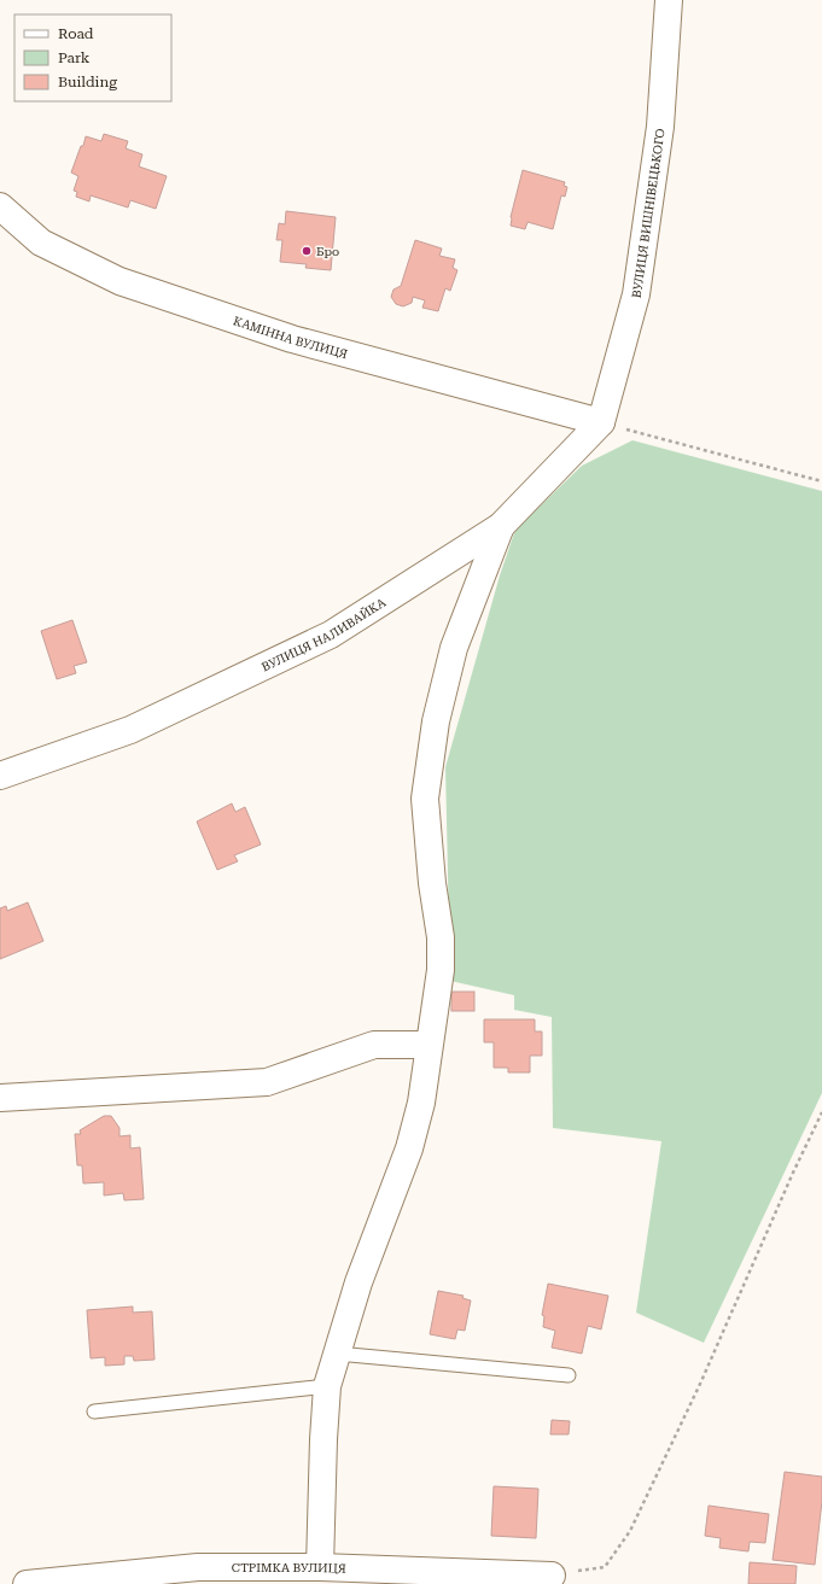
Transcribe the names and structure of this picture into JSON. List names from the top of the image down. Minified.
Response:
{"streets":{"street":["ВУЛИЦЯ ВИШНІВЕЦЬКОГО","КАМІННА ВУЛИЦЯ","ВУЛИЦЯ НАЛИВАЙКА","СТРІМКА ВУЛИЦЯ"]},"crossings":[["ВУЛИЦЯ ВИШНІВЕЦЬКОГО","КАМІННА ВУЛИЦЯ"],["ВУЛИЦЯ ВИШНІВЕЦЬКОГО","ВУЛИЦЯ НАЛИВАЙКА"],["КАМІННА ВУЛИЦЯ","ВУЛИЦЯ НАЛИВАЙКА"]],"places":["Бро"],"legend":["Road","Park","Building"]}
